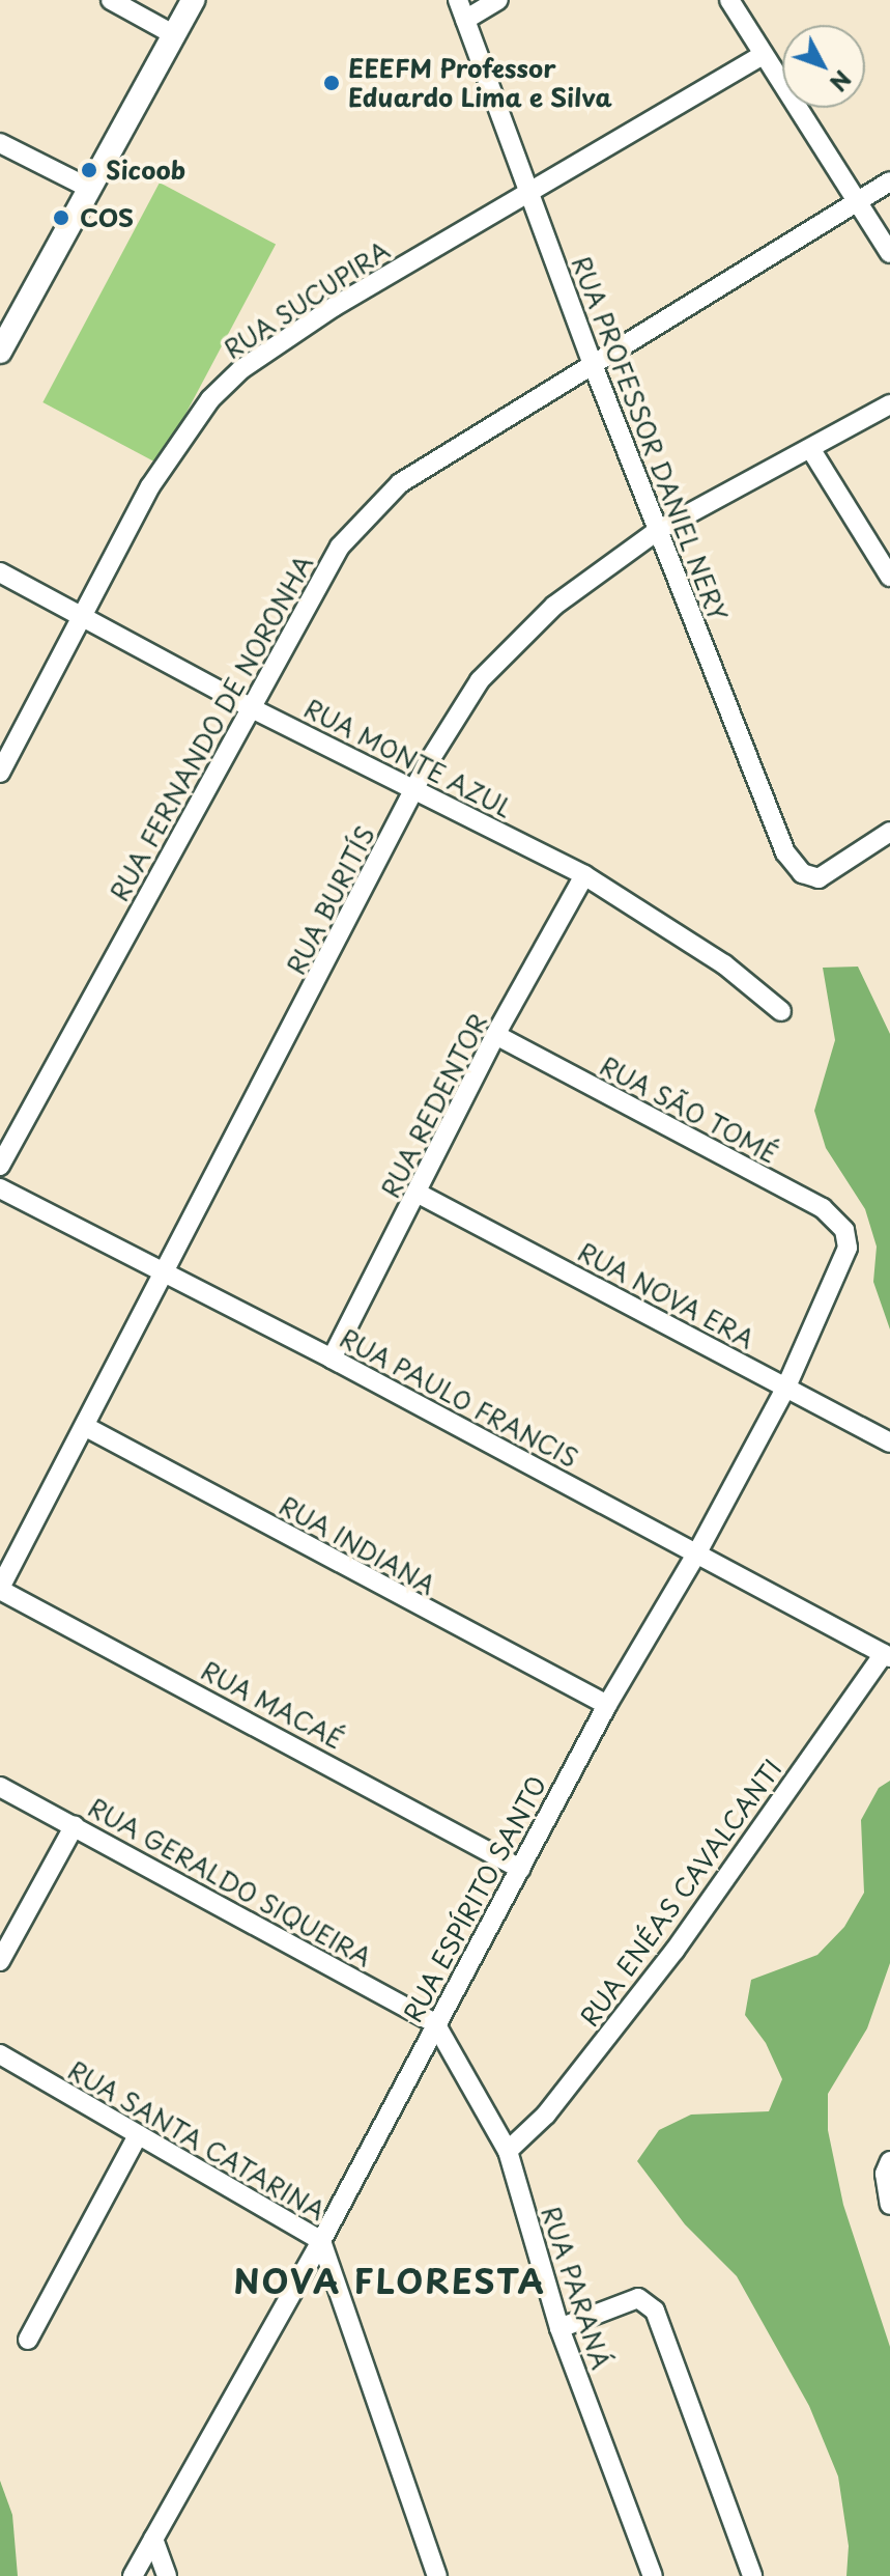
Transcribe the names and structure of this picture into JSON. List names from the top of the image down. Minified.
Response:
{"streets":{"street":["RUA SUCUPIRA","RUA PROFESSOR DANIEL NERY","RUA FERNANDO DE NORONHA","RUA MONTE AZUL","RUA BURITÍS","RUA REDENTOR","RUA SÃO TOMÉ","RUA NOVA ERA","RUA PAULO FRANCIS","RUA INDIANA","RUA MACAÉ","RUA GERALDO SIQUEIRA","RUA ENÉAS CAVALCANTI","RUA ESPÍRITO SANTO","RUA SANTA CATARINA","RUA PARANÁ"]},"crossings":[["RUA SUCUPIRA","RUA PROFESSOR DANIEL NERY"],["RUA SUCUPIRA","RUA MONTE AZUL"],["RUA PROFESSOR DANIEL NERY","RUA FERNANDO DE NORONHA"],["RUA PROFESSOR DANIEL NERY","RUA BURITÍS"],["RUA FERNANDO DE NORONHA","RUA MONTE AZUL"],["RUA MONTE AZUL","RUA BURITÍS"],["RUA MONTE AZUL","RUA REDENTOR"],["RUA BURITÍS","RUA PAULO FRANCIS"],["RUA BURITÍS","RUA INDIANA"],["RUA BURITÍS","RUA MACAÉ"],["RUA REDENTOR","RUA SÃO TOMÉ"],["RUA REDENTOR","RUA NOVA ERA"],["RUA REDENTOR","RUA PAULO FRANCIS"],["RUA SÃO TOMÉ","RUA ESPÍRITO SANTO"],["RUA NOVA ERA","RUA ESPÍRITO SANTO"],["RUA PAULO FRANCIS","RUA ENÉAS CAVALCANTI"],["RUA PAULO FRANCIS","RUA ESPÍRITO SANTO"],["RUA INDIANA","RUA ESPÍRITO SANTO"],["RUA MACAÉ","RUA ESPÍRITO SANTO"],["RUA GERALDO SIQUEIRA","RUA ESPÍRITO SANTO"],["RUA GERALDO SIQUEIRA","RUA PARANÁ"],["RUA ENÉAS CAVALCANTI","RUA PARANÁ"],["RUA ESPÍRITO SANTO","RUA SANTA CATARINA"],["RUA ESPÍRITO SANTO","RUA PARANÁ"]],"districts":["NOVA FLORESTA"],"places":["EEEFM Professor Eduardo Lima e Silva","Sicoob","COS"],"north":"bottom right"}
